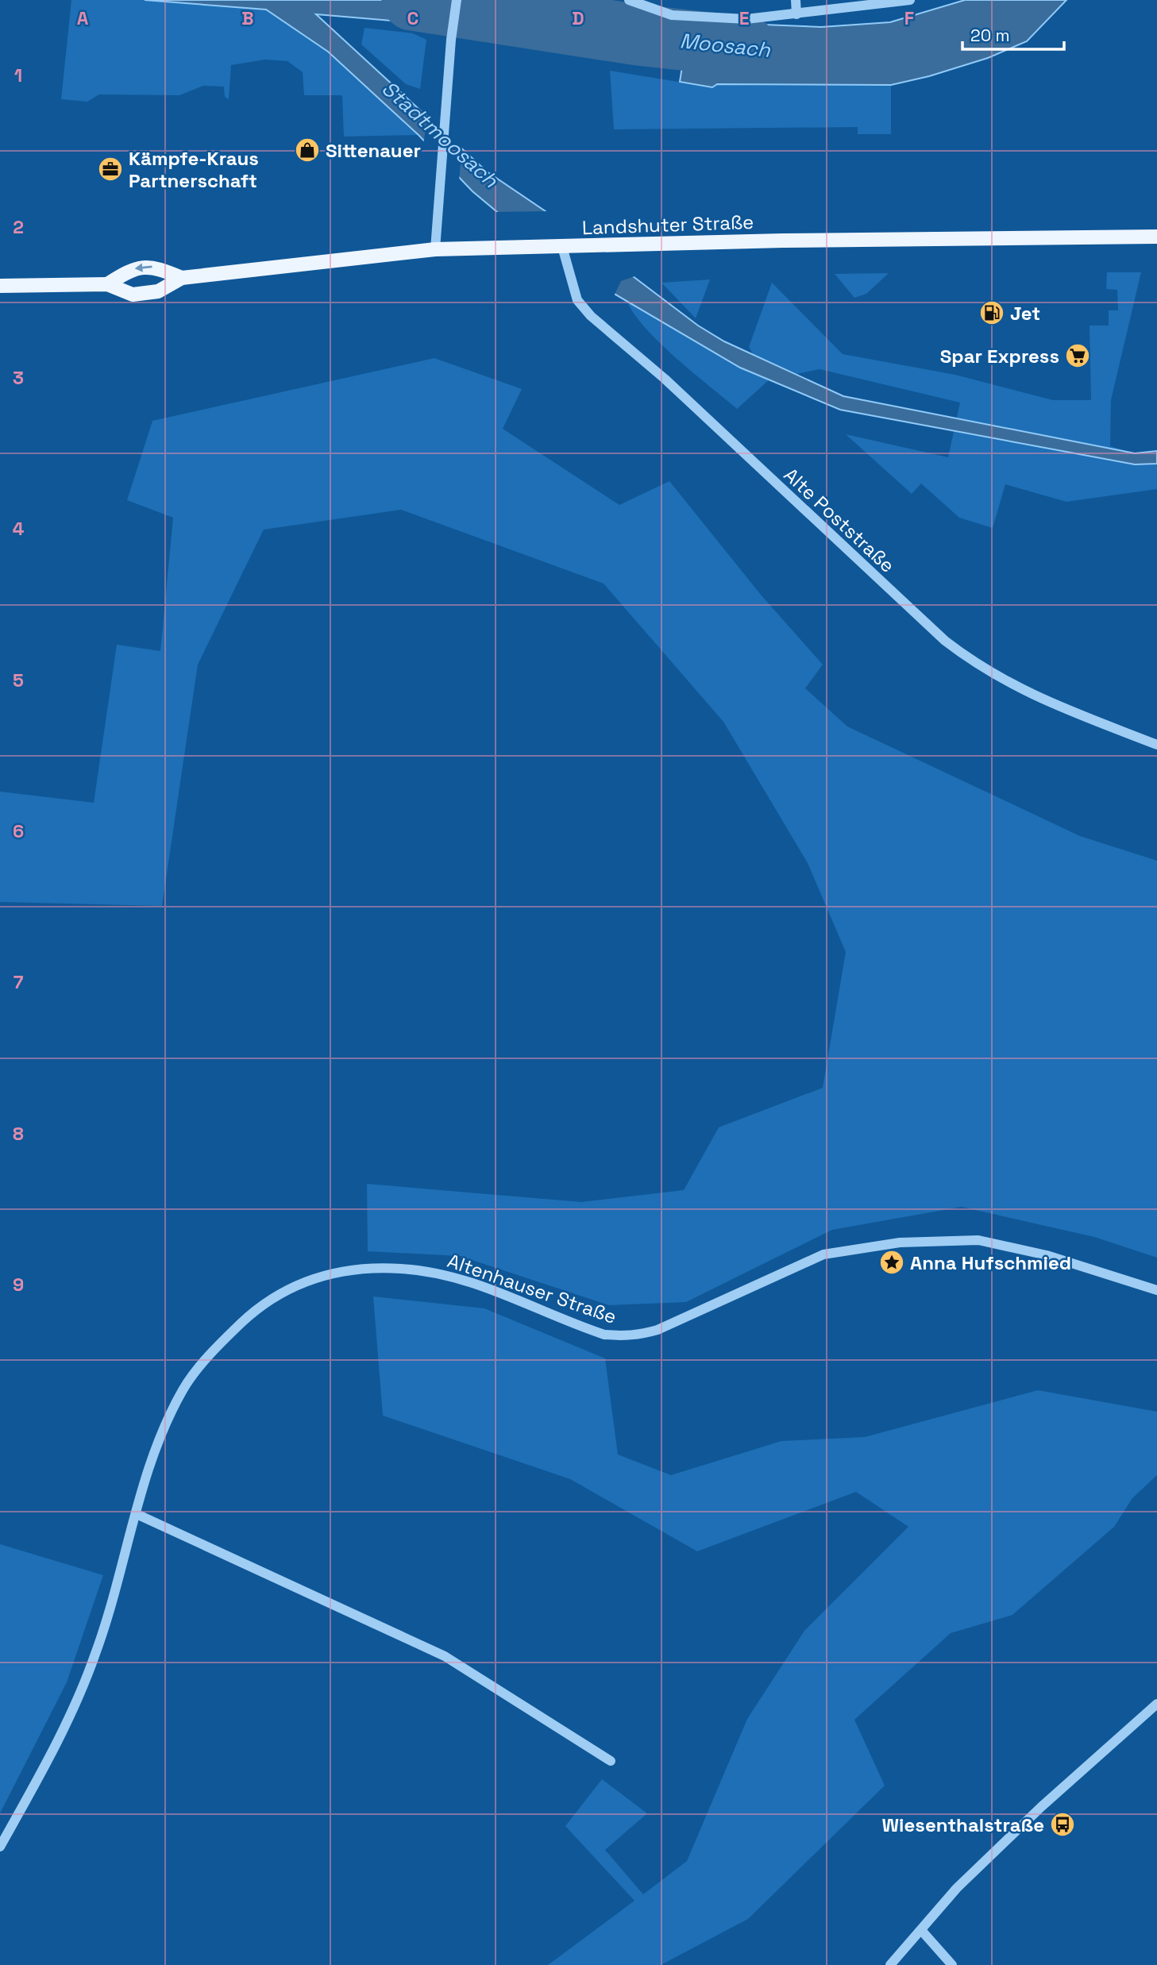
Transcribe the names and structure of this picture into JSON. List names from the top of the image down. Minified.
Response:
{"streets":{"main road":["Landshuter Straße"],"street":["Alte Poststraße","Altenhauser Straße"]},"crossings":[["Landshuter Straße","Alte Poststraße"]],"water":["Moosach","Stadtmoosach"],"places":{"shop":["Sittenauer"],"office":["Kämpfe-Kraus Partnerschaft"],"fuel station":["Jet"],"supermarket":["Spar Express"],"place":["Anna Hufschmied"],"bus stop":["Wiesenthalstraße"]},"scale_bar":"20 m","grid":{"columns":["A","B","C","D","E","F"],"rows":["1","2","3","4","5","6","7","8","9"]}}
